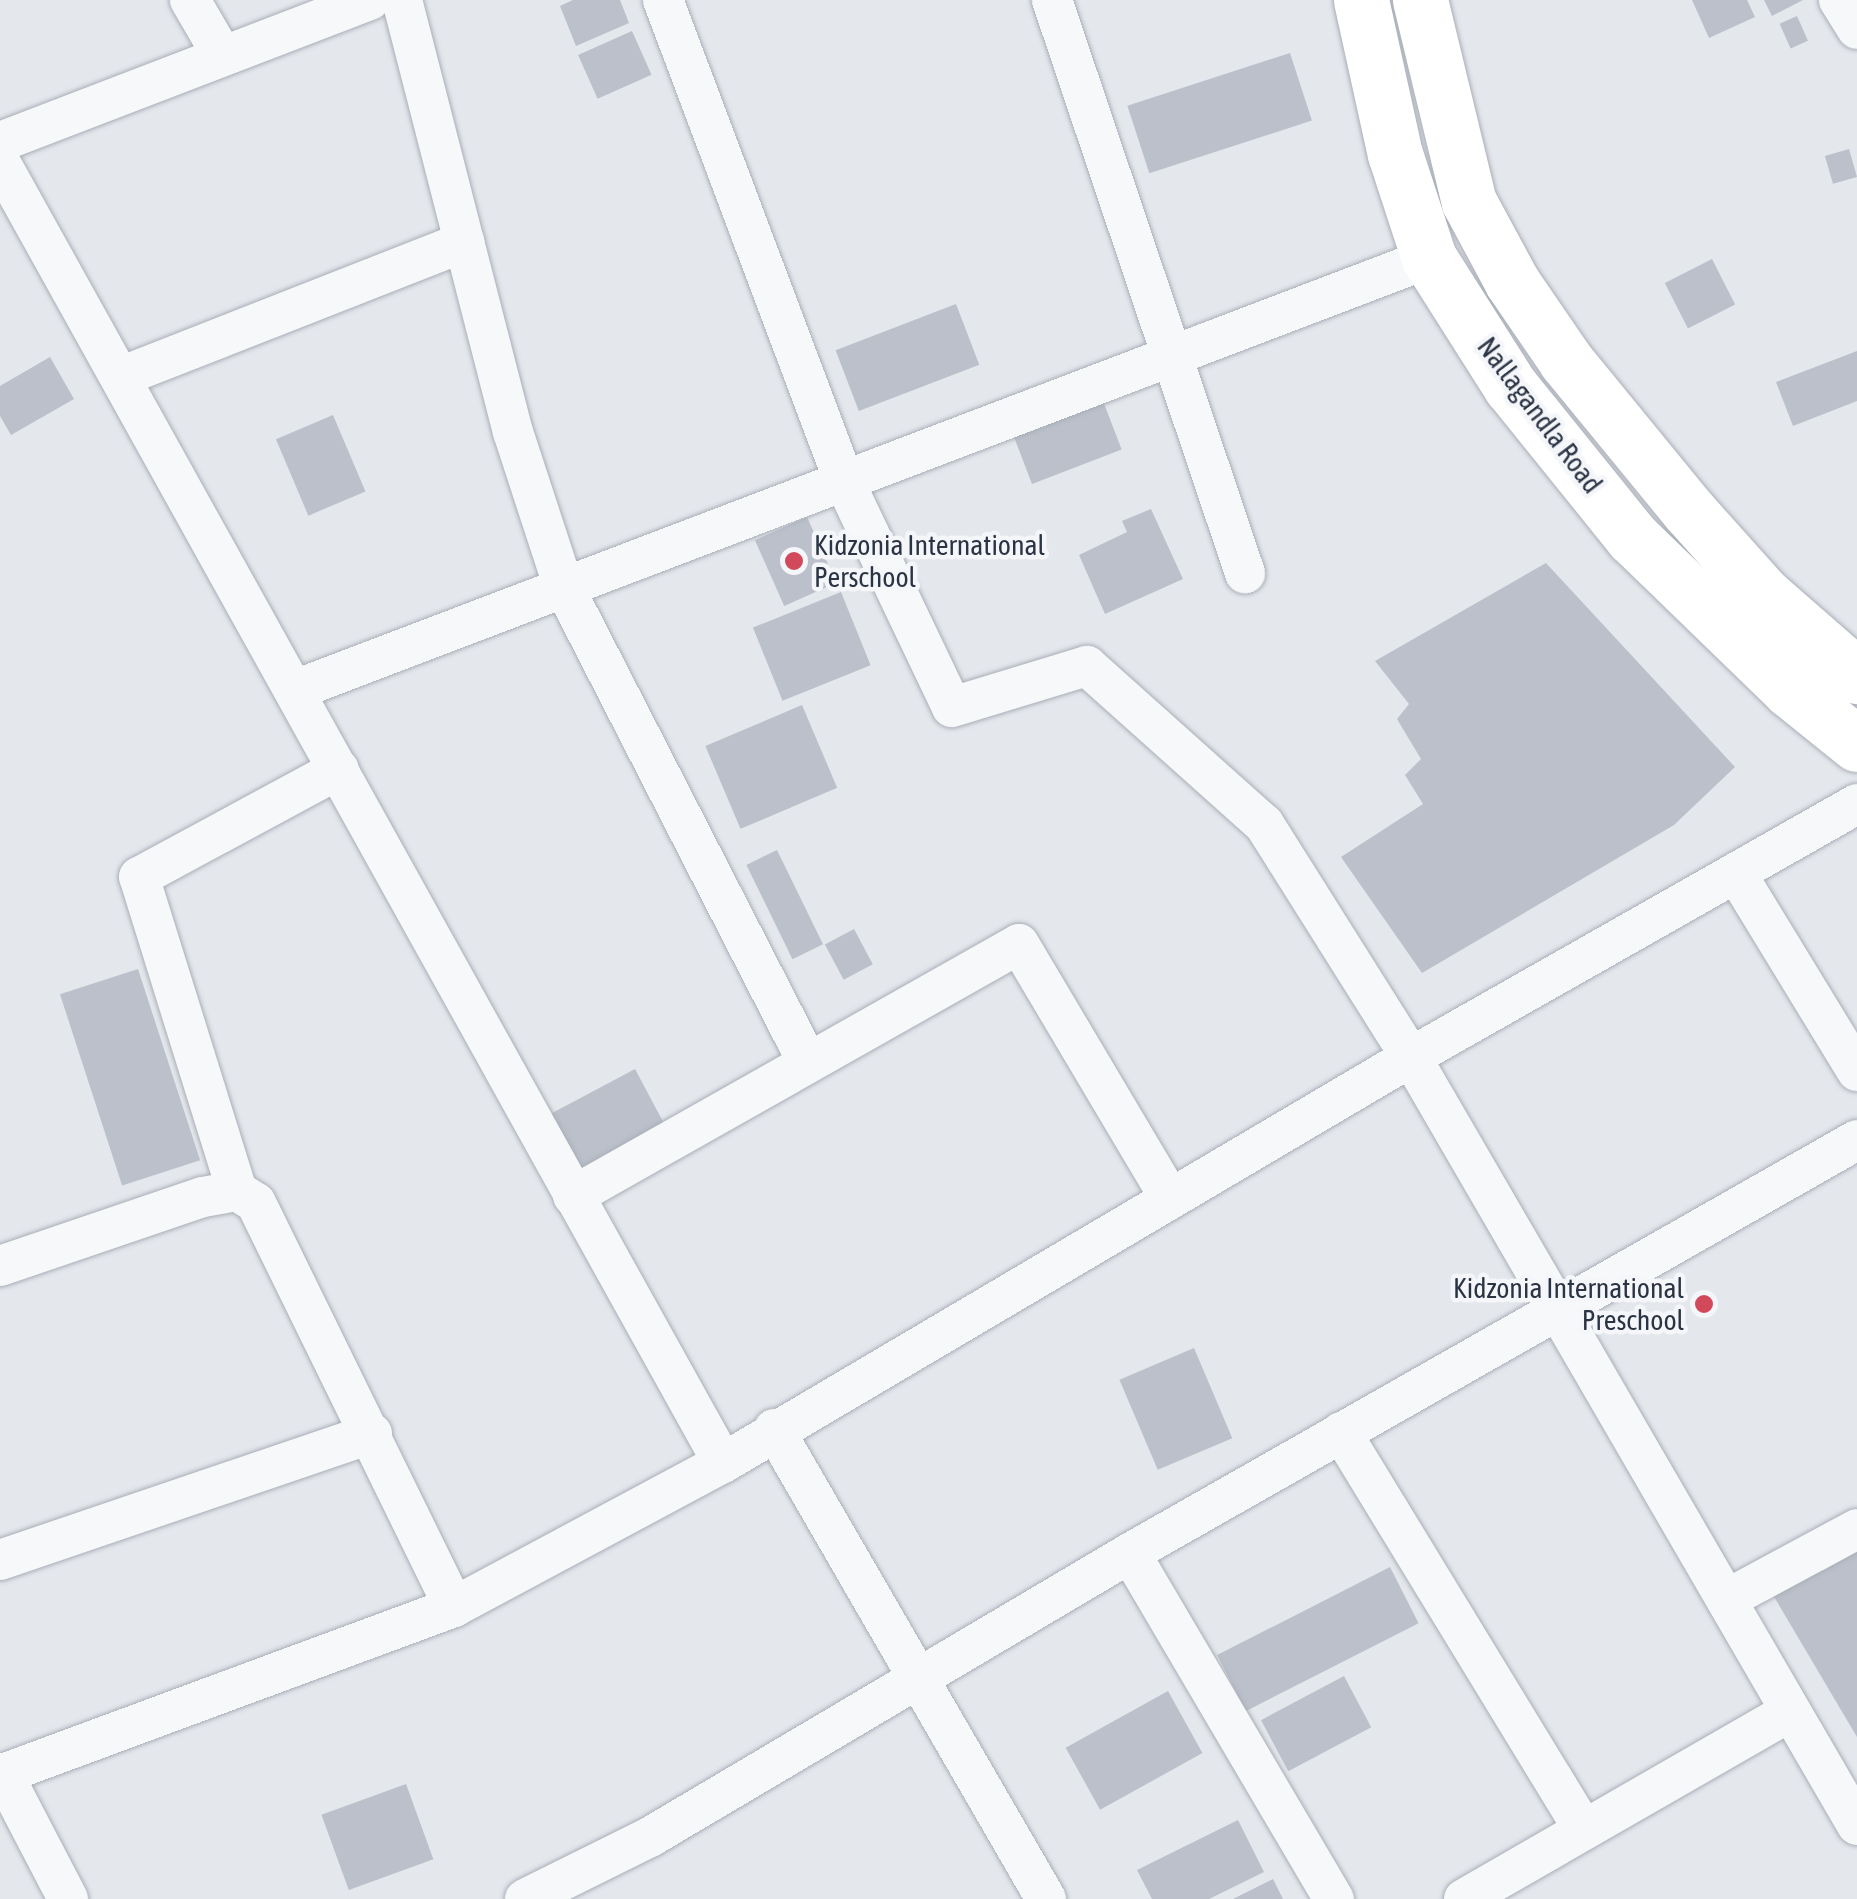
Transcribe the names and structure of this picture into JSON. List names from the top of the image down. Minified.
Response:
{"streets":{"main road":["Nallagandla Road"]},"places":["Kidzonia International Perschool","Kidzonia International Preschool"]}
